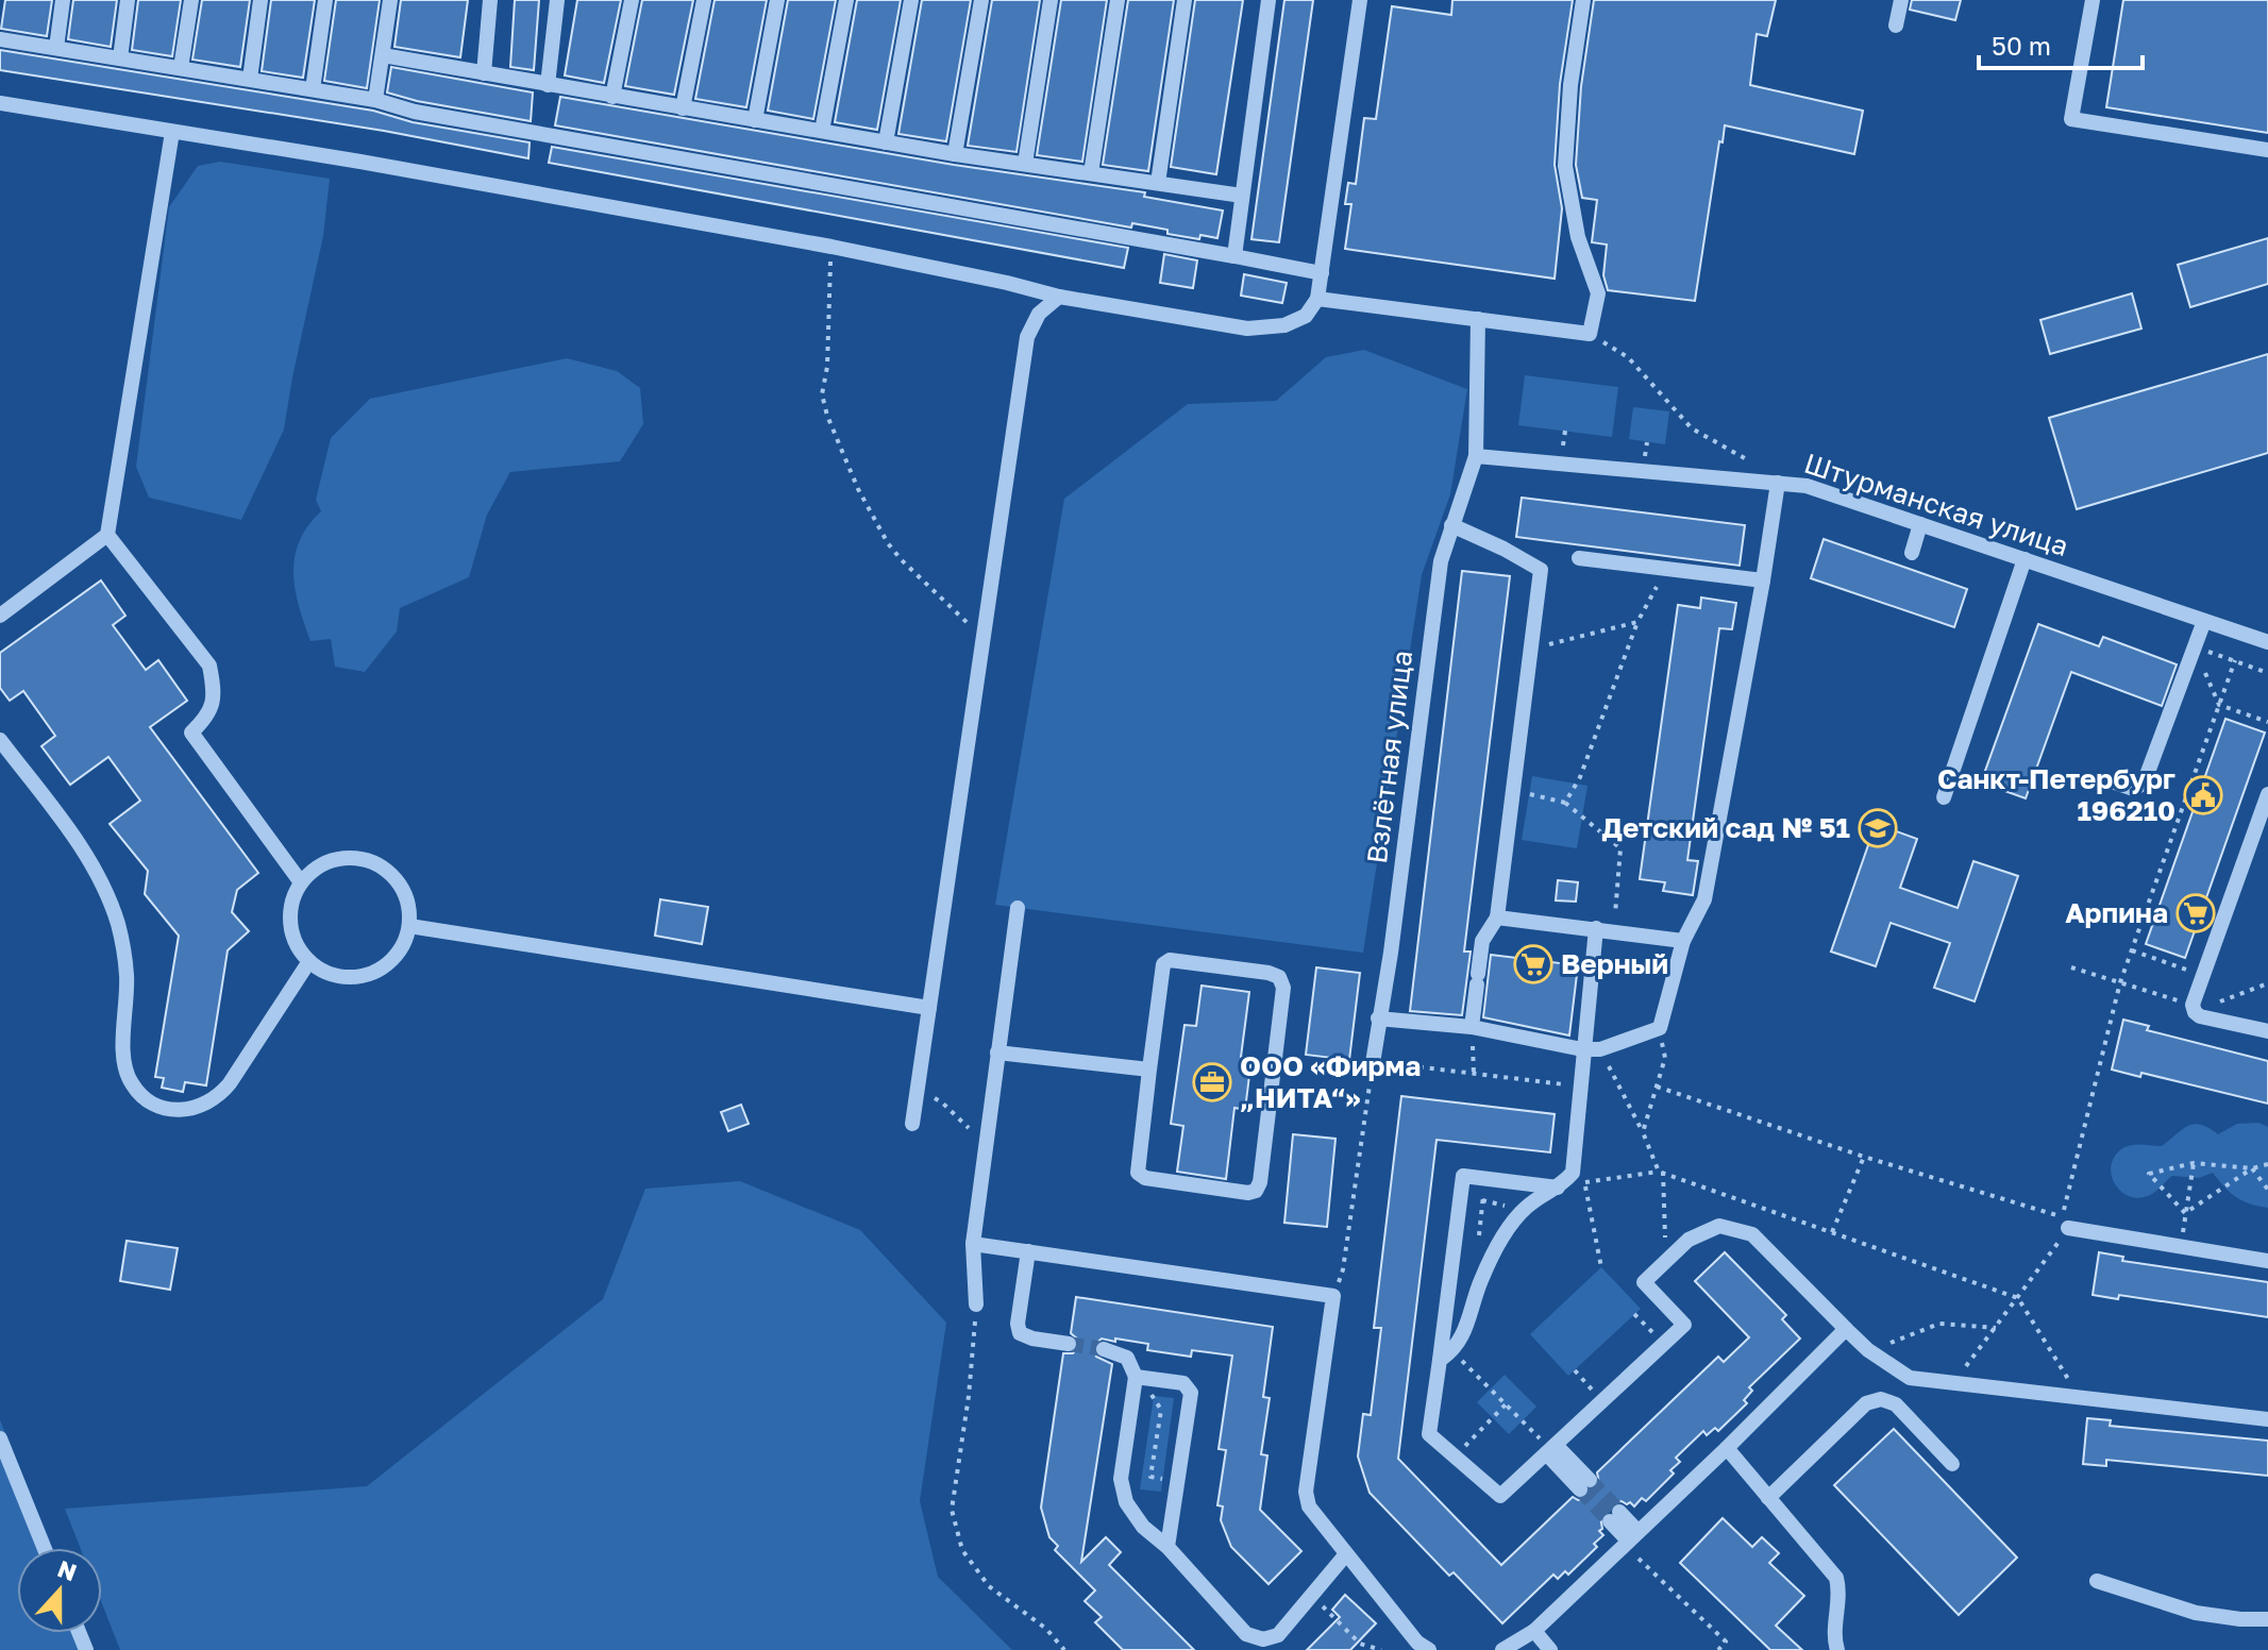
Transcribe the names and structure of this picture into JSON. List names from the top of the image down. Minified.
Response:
{"streets":{"street":["Штурманская улица","Взлётная улица"]},"crossings":[["Штурманская улица","Взлётная улица"]],"places":{"public building":["Санкт-Петербург 196210"],"school or university":["Детский сад № 51"],"supermarket":["Арпина","Верный"],"office":["ООО «Фирма „НИТА“»"]},"scale_bar":"50 m","north":"top"}
